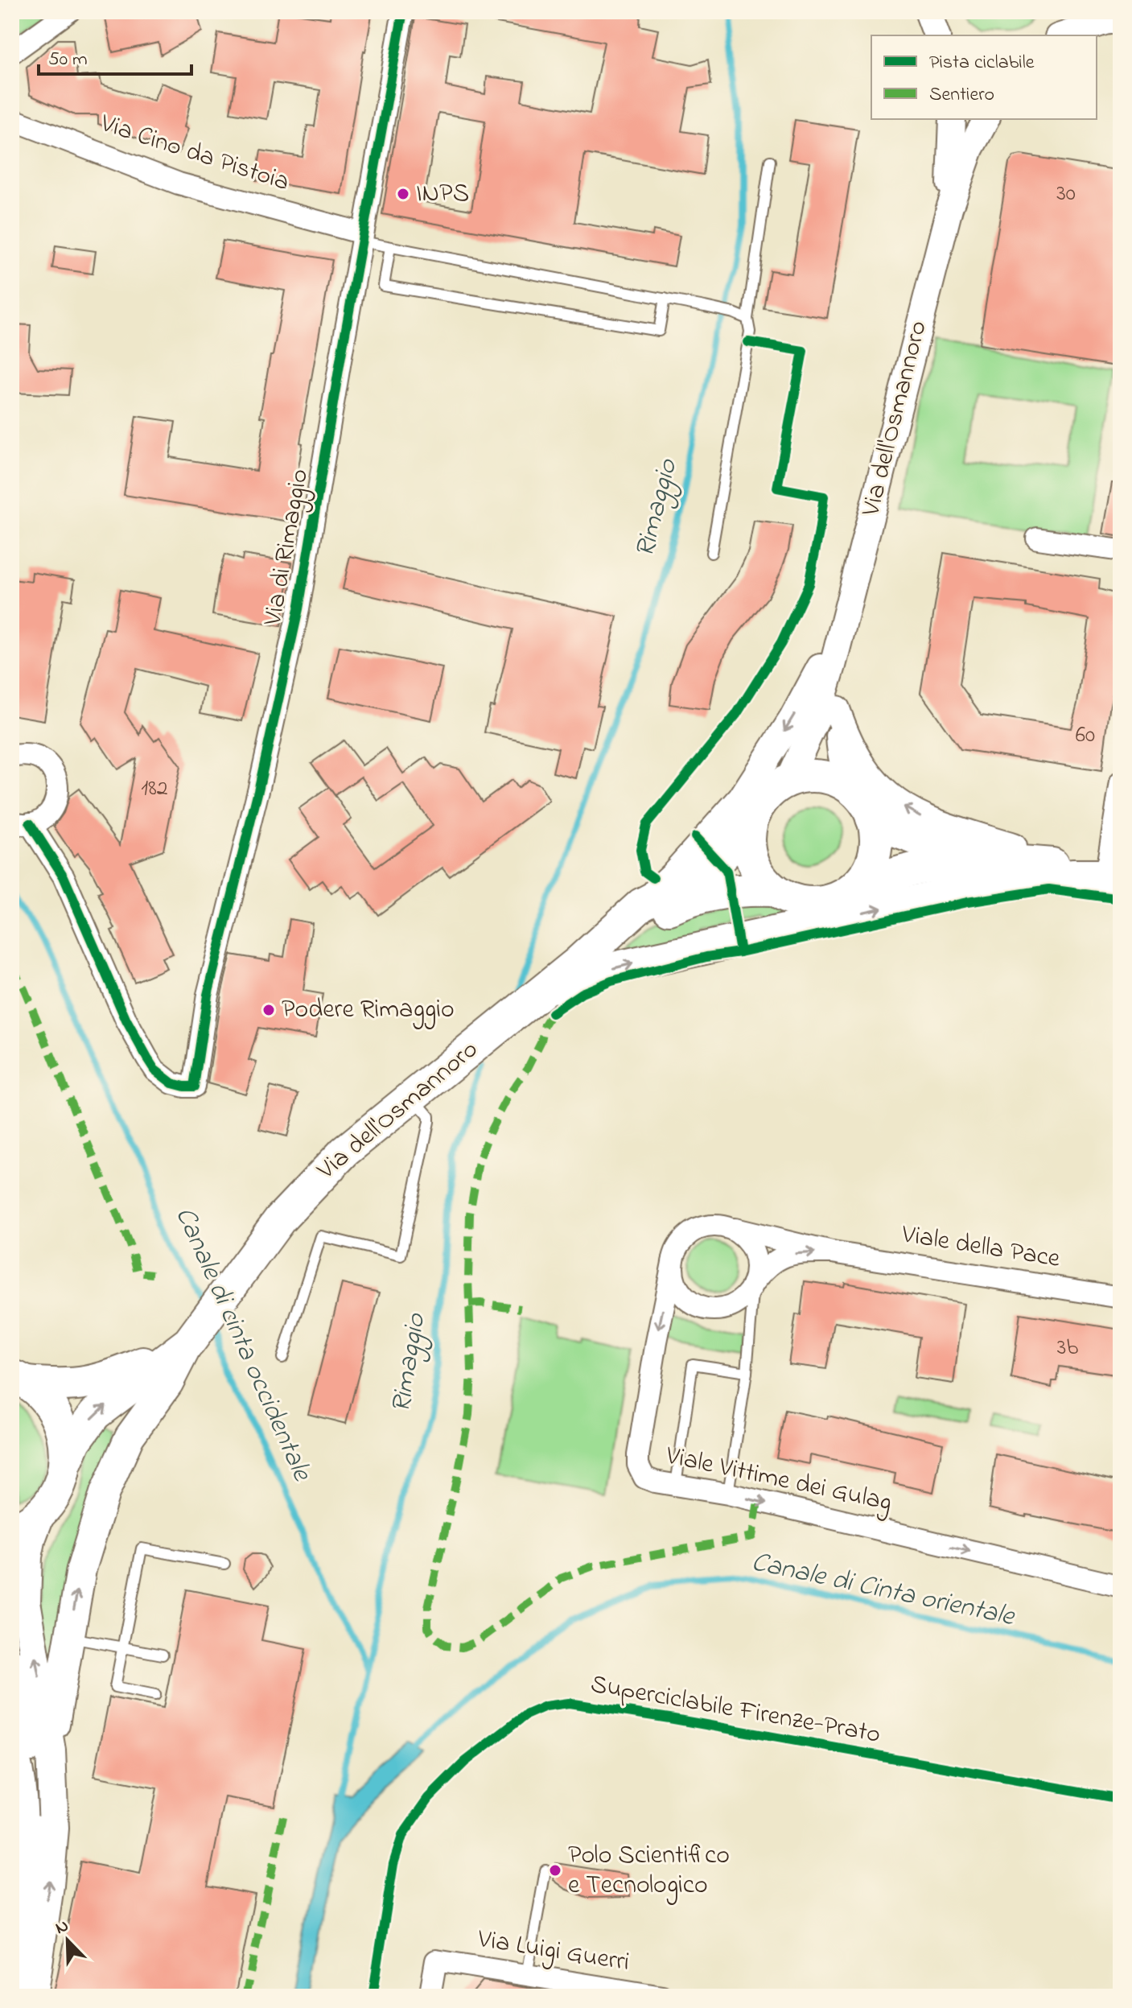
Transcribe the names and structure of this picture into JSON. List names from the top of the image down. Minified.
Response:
{"streets":{"main road":["Via dell'Osmannoro"],"street":["Via Cino da Pistoia","Via di Rimaggio","Viale della Pace","Viale Vittime dei Gulag","Via Luigi Guerri"],"cycle path":["Superciclabile Firenze-Prato"]},"crossings":[["Via Cino da Pistoia","Via di Rimaggio"],["Viale della Pace","Viale Vittime dei Gulag"]],"water":["Rimaggio","Canale di cinta occidentale","Canale di Cinta orientale"],"places":["INPS","Podere Rimaggio","Polo Scientifico e Tecnologico"],"house_numbers":["30","60","182","3b"],"legend":["Pista ciclabile","Sentiero"],"scale_bar":"50 m","north":"top left"}
